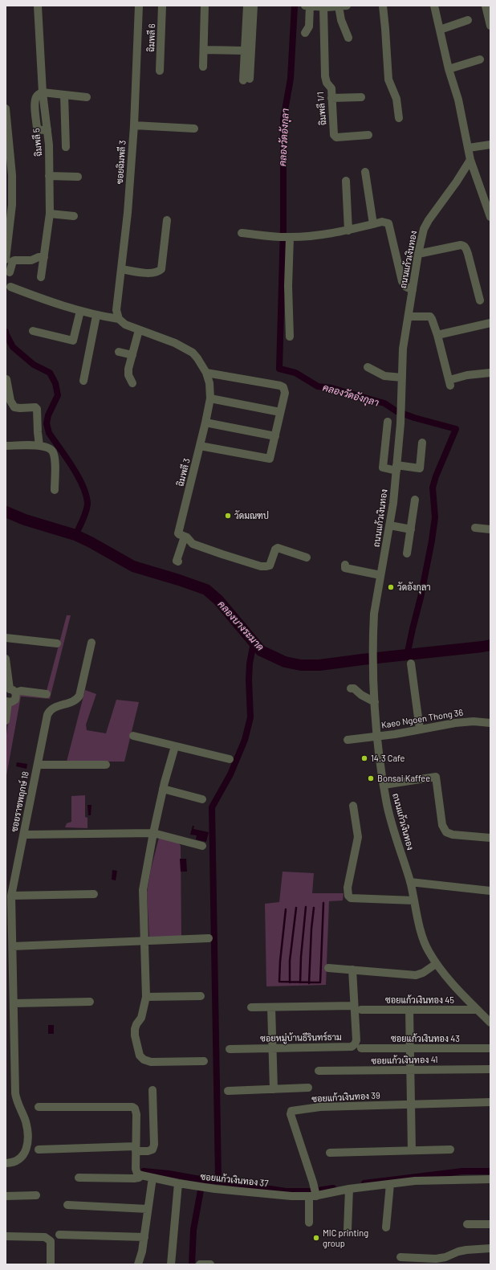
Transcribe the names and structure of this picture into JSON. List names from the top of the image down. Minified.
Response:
{"streets":{"street":["ฉิมพลี 6","ฉิมพลี 1/1","ฉิมพลี 5","ซอยฉิมพลี 3","ถนนแก้วเงินทอง","ฉิมพลี 3","Kaeo Ngoen Thong 36","ซอยราชพฤกษ์ 18","ซอยแก้วเงินทอง 45","ซอยหมู่บ้านธีรินทร์ธาม","ซอยแก้วเงินทอง 43","ซอยแก้วเงินทอง 41","ซอยแก้วเงินทอง 39","ซอยแก้วเงินทอง 37"]},"crossings":[["ซอยฉิมพลี 3","ฉิมพลี 3"],["ถนนแก้วเงินทอง","Kaeo Ngoen Thong 36"],["ถนนแก้วเงินทอง","ซอยแก้วเงินทอง 45"],["ซอยแก้วเงินทอง 45","ซอยหมู่บ้านธีรินทร์ธาม"],["ซอยแก้วเงินทอง 39","ซอยแก้วเงินทอง 37"]],"water":["คลองวัดอังกุลา","คลองบางระมาด"],"places":["วัดมณฑป","วัดอังกุลา","14.3 Cafe","Bonsai Kaffee","MIC printing group"]}
